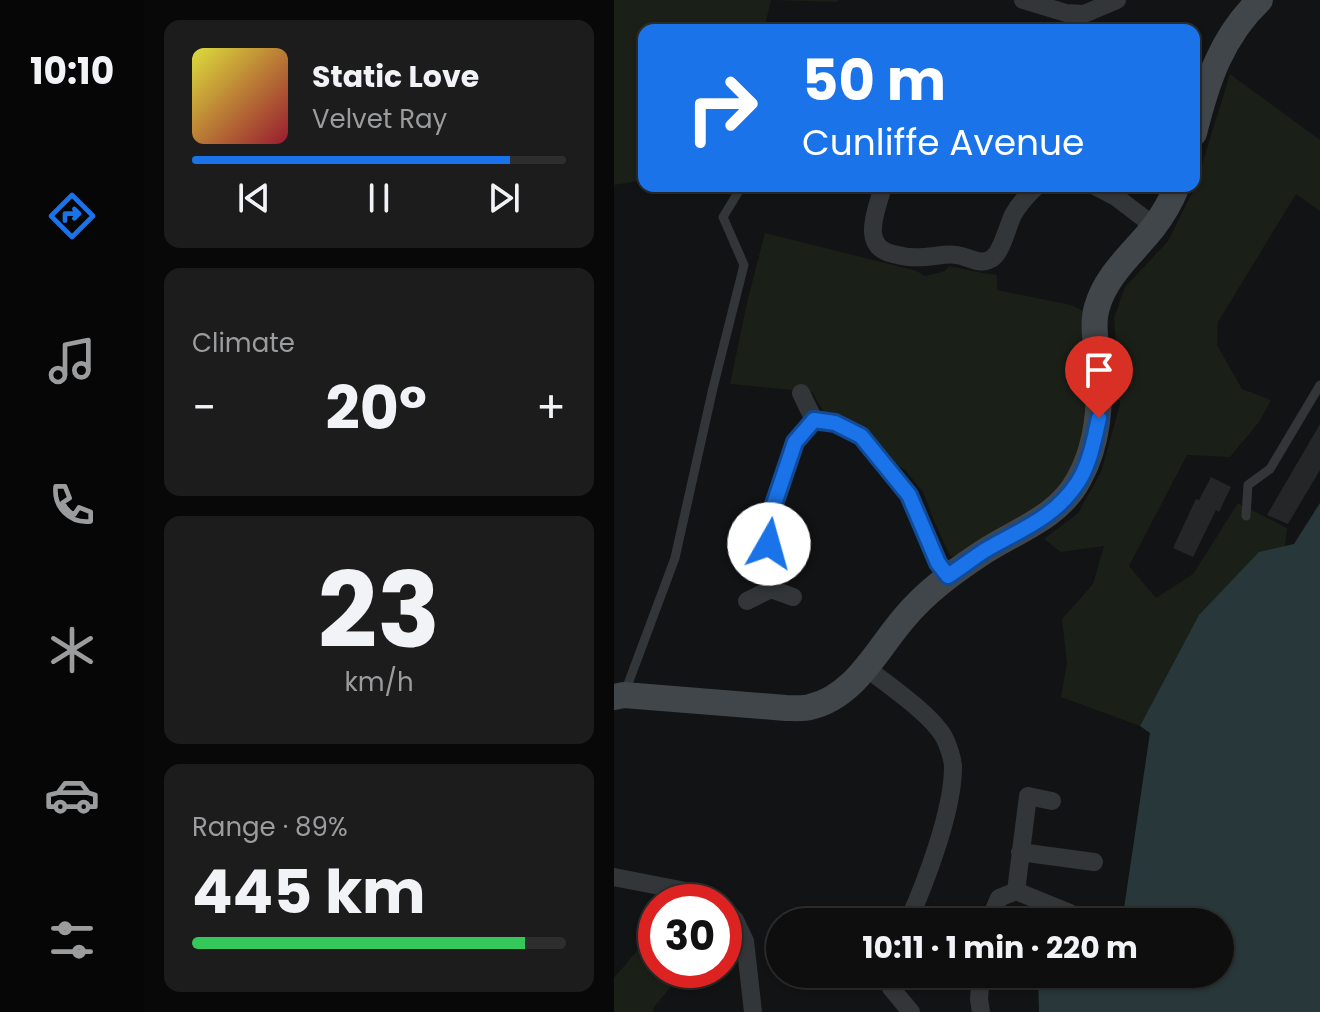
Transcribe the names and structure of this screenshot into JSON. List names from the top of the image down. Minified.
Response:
{"page":{"tabs":"10:10","turn":["50 m","Cunliffe Avenue"],"song":["Static Love","Velvet Ray"],"tile":["Climate",["23","km/h"],["Range · 89%","445 km"]],"heat":["−","20°","+"],"limit":"30","trip":"10:11 · 1 min · 220 m"}}
